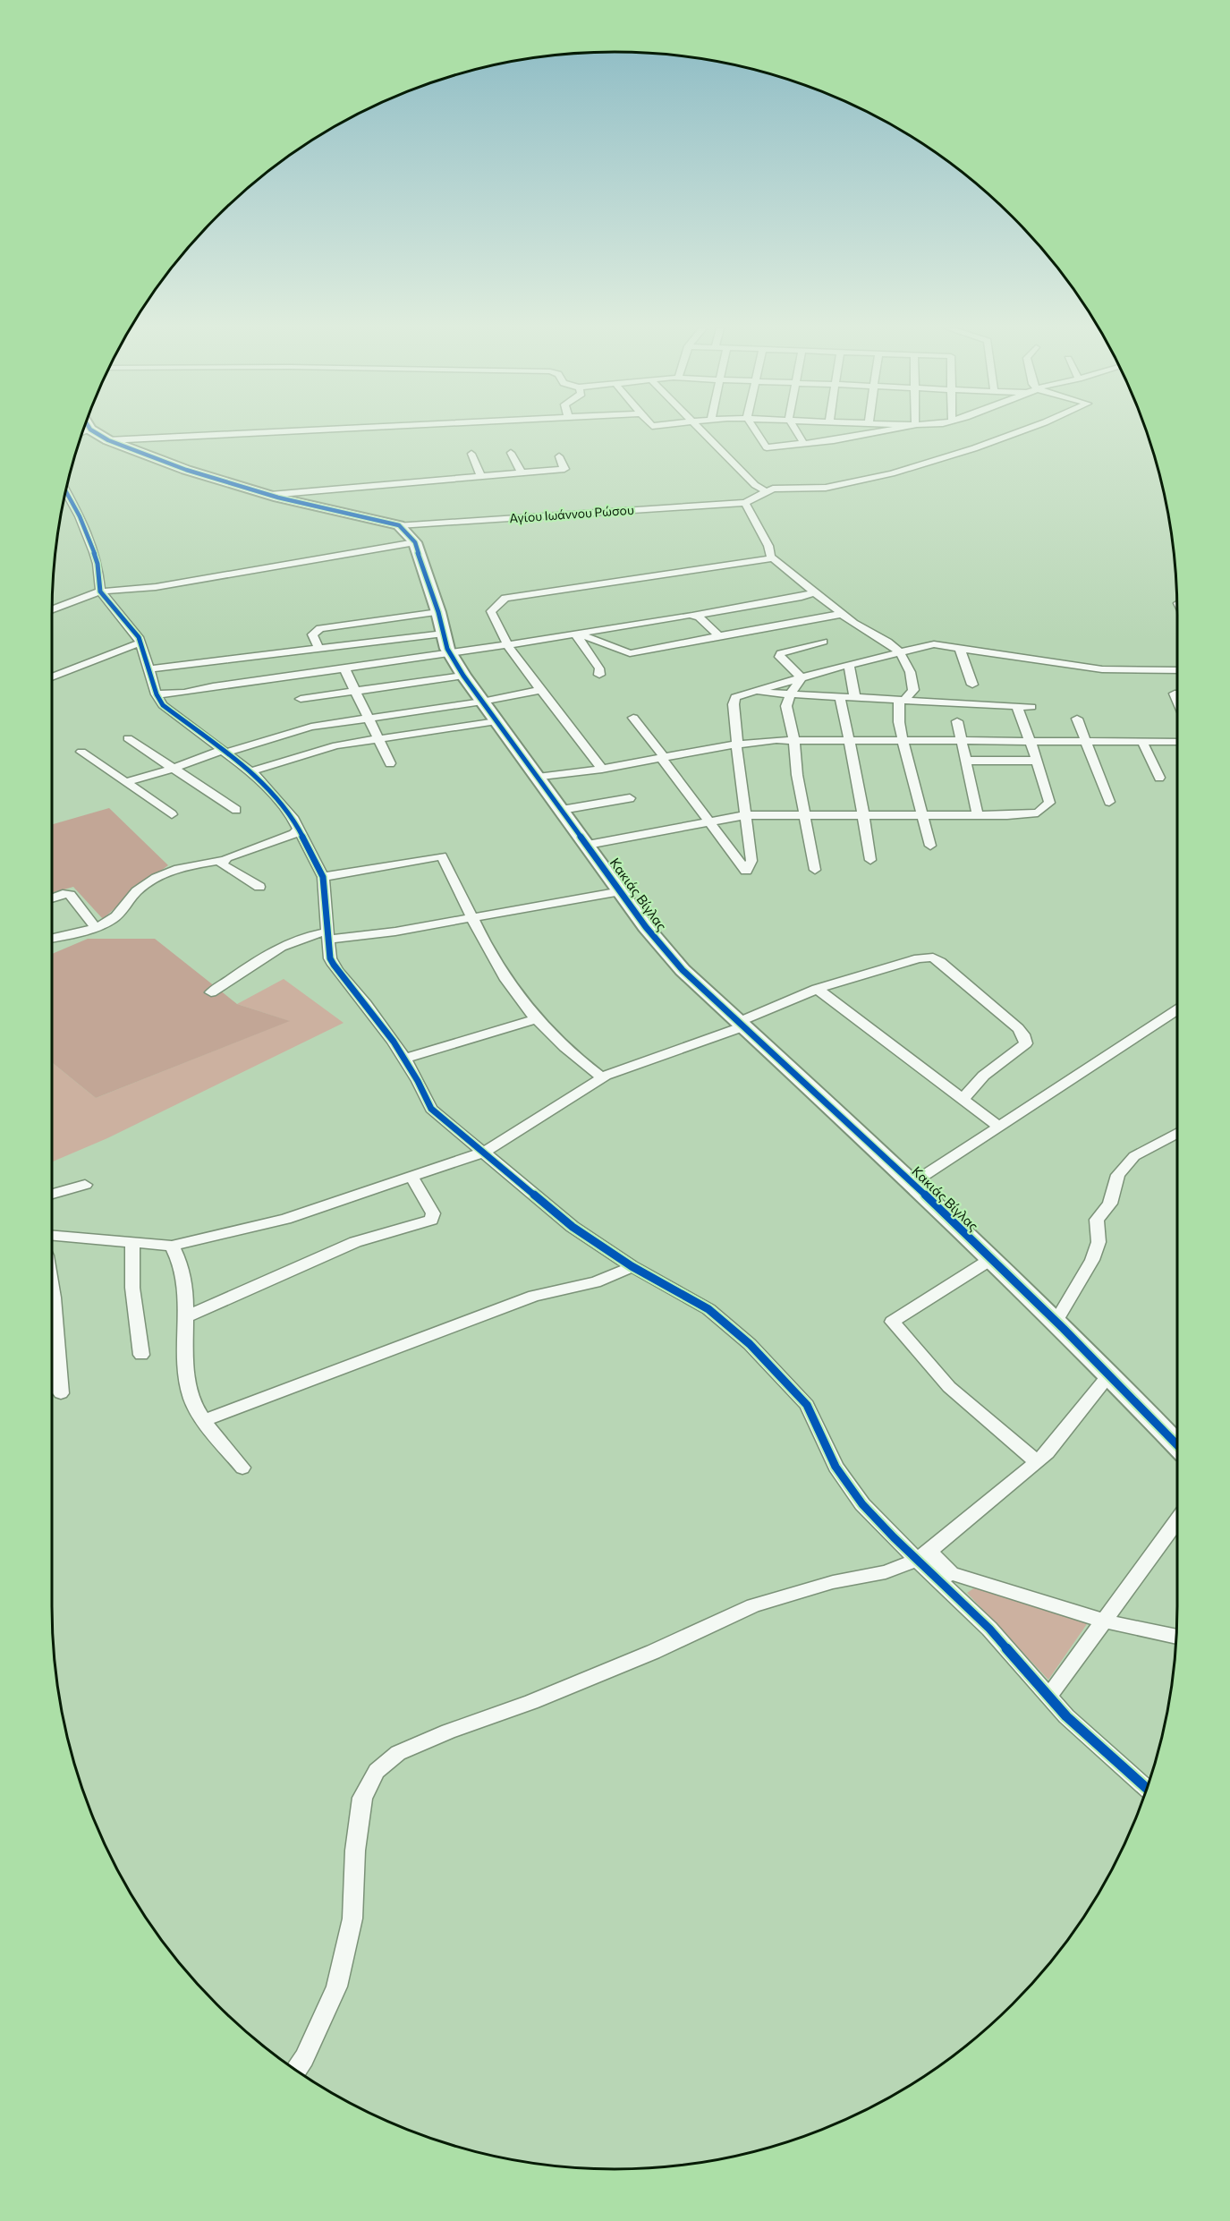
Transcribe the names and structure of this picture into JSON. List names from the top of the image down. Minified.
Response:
{"streets":{"street":["Αγίου Ιωάννου Ρώσου","Κακιάς Βίγλας"]},"crossings":[["Αγίου Ιωάννου Ρώσου","Κακιάς Βίγλας"]]}
